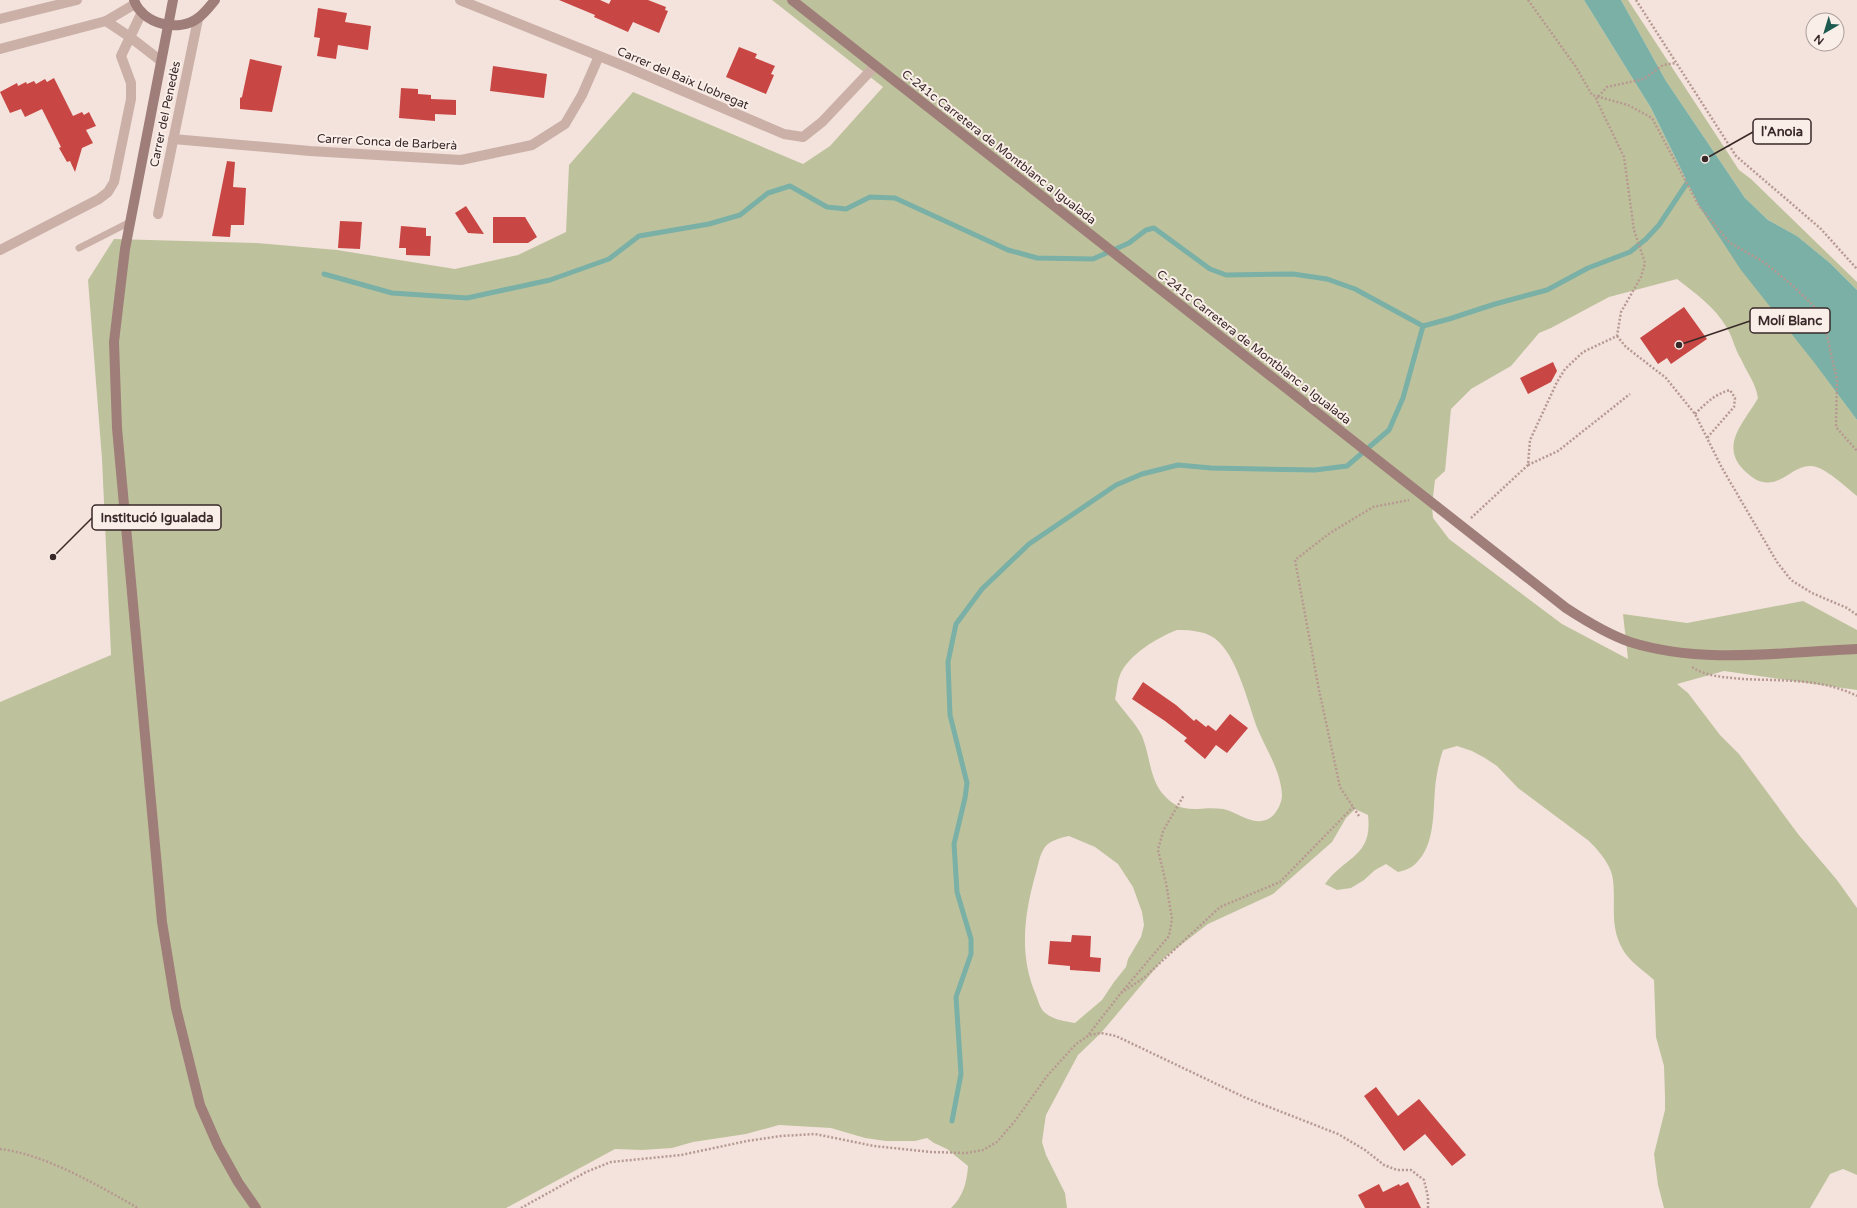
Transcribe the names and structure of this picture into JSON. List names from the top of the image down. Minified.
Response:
{"streets":{"main road":["C-241c Carretera de Montblanc a Igualada"],"street":["Carrer del Baix Llobregat","Carrer del Penedès","Carrer Conca de Barberà"]},"crossings":[["Carrer del Baix Llobregat","Carrer Conca de Barberà"],["Carrer del Baix Llobregat","C-241c Carretera de Montblanc a Igualada"],["Carrer del Penedès","Carrer Conca de Barberà"]],"places":["l'Anoia","Molí Blanc","Institució Igualada"],"north":"bottom left"}
